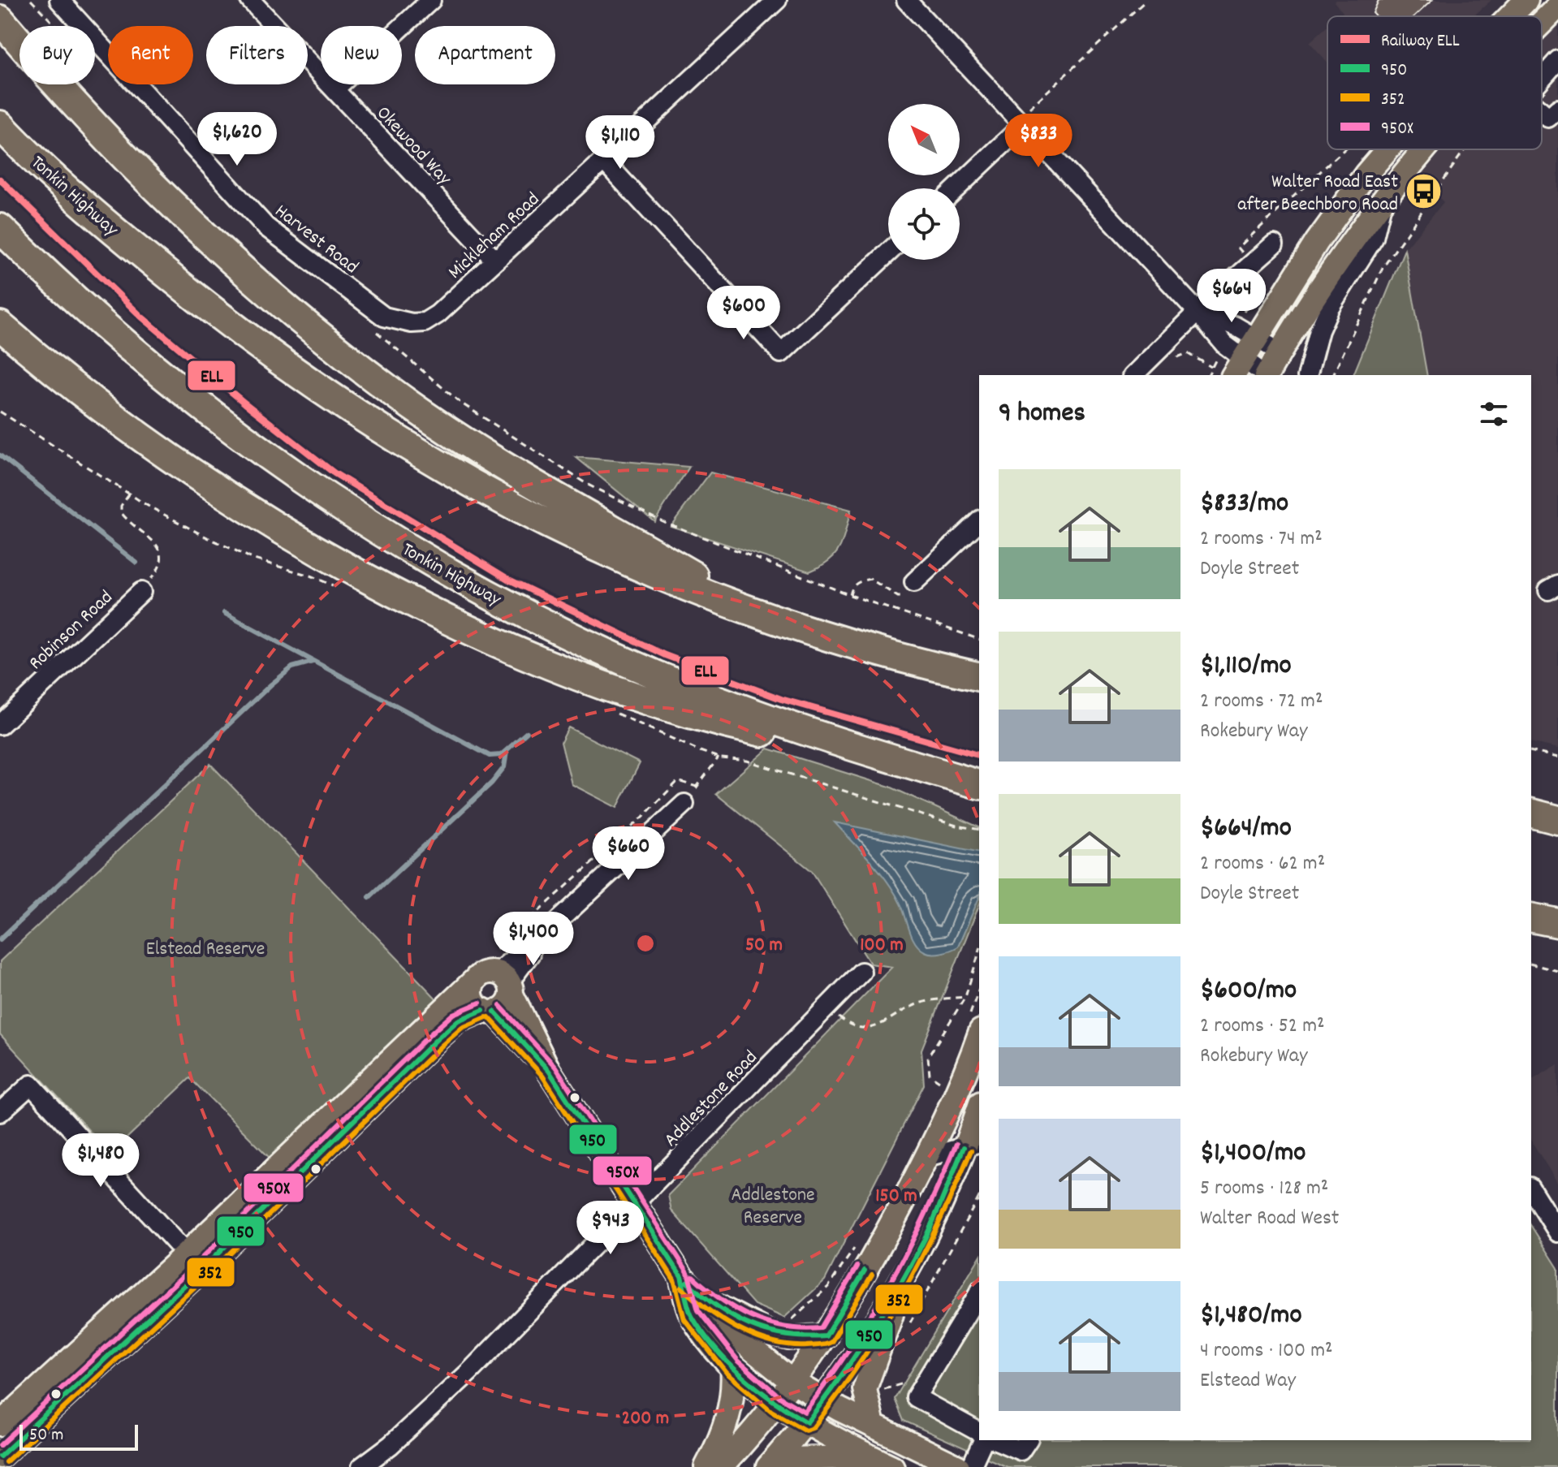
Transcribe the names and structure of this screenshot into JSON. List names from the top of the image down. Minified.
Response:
{"streets":{"highway":["Tonkin Highway"],"street":["Okewood Way","Mickleham Road","Harvest Road","Robinson Road","Addlestone Road"]},"crossings":[["Okewood Way","Mickleham Road"],["Mickleham Road","Harvest Road"]],"parks":["Elstead Reserve","Addlestone Reserve"],"places":{"bus stop":["Walter Road East after Beechboro Road"]},"lines":["rail line ELL","transit line 950X","transit line 950","transit line 352"],"legend":["Railway ELL","950","352","950X"],"scale_bar":"50 m","north":"top left","page":{"chip":["Buy","Rent","Filters","New","Apartment"],"price":["$1,620","$833","$1,110","$664","$600","$660","$1,400","$1,480","$943"],"heading":"9 homes","list":[{"name":"$833/mo","note":"2 rooms · 74 m² · Doyle Street"},{"name":"$1,110/mo","note":"2 rooms · 72 m² · Rokebury Way"},{"name":"$664/mo","note":"2 rooms · 62 m² · Doyle Street"},{"name":"$600/mo","note":"2 rooms · 52 m² · Rokebury Way"},{"name":"$1,400/mo","note":"5 rooms · 128 m² · Walter Road West"},{"name":"$1,480/mo","note":"4 rooms · 100 m² · Elstead Way"}],"scale":"50 m"},"rings":["50 m","100 m","150 m","200 m"]}
